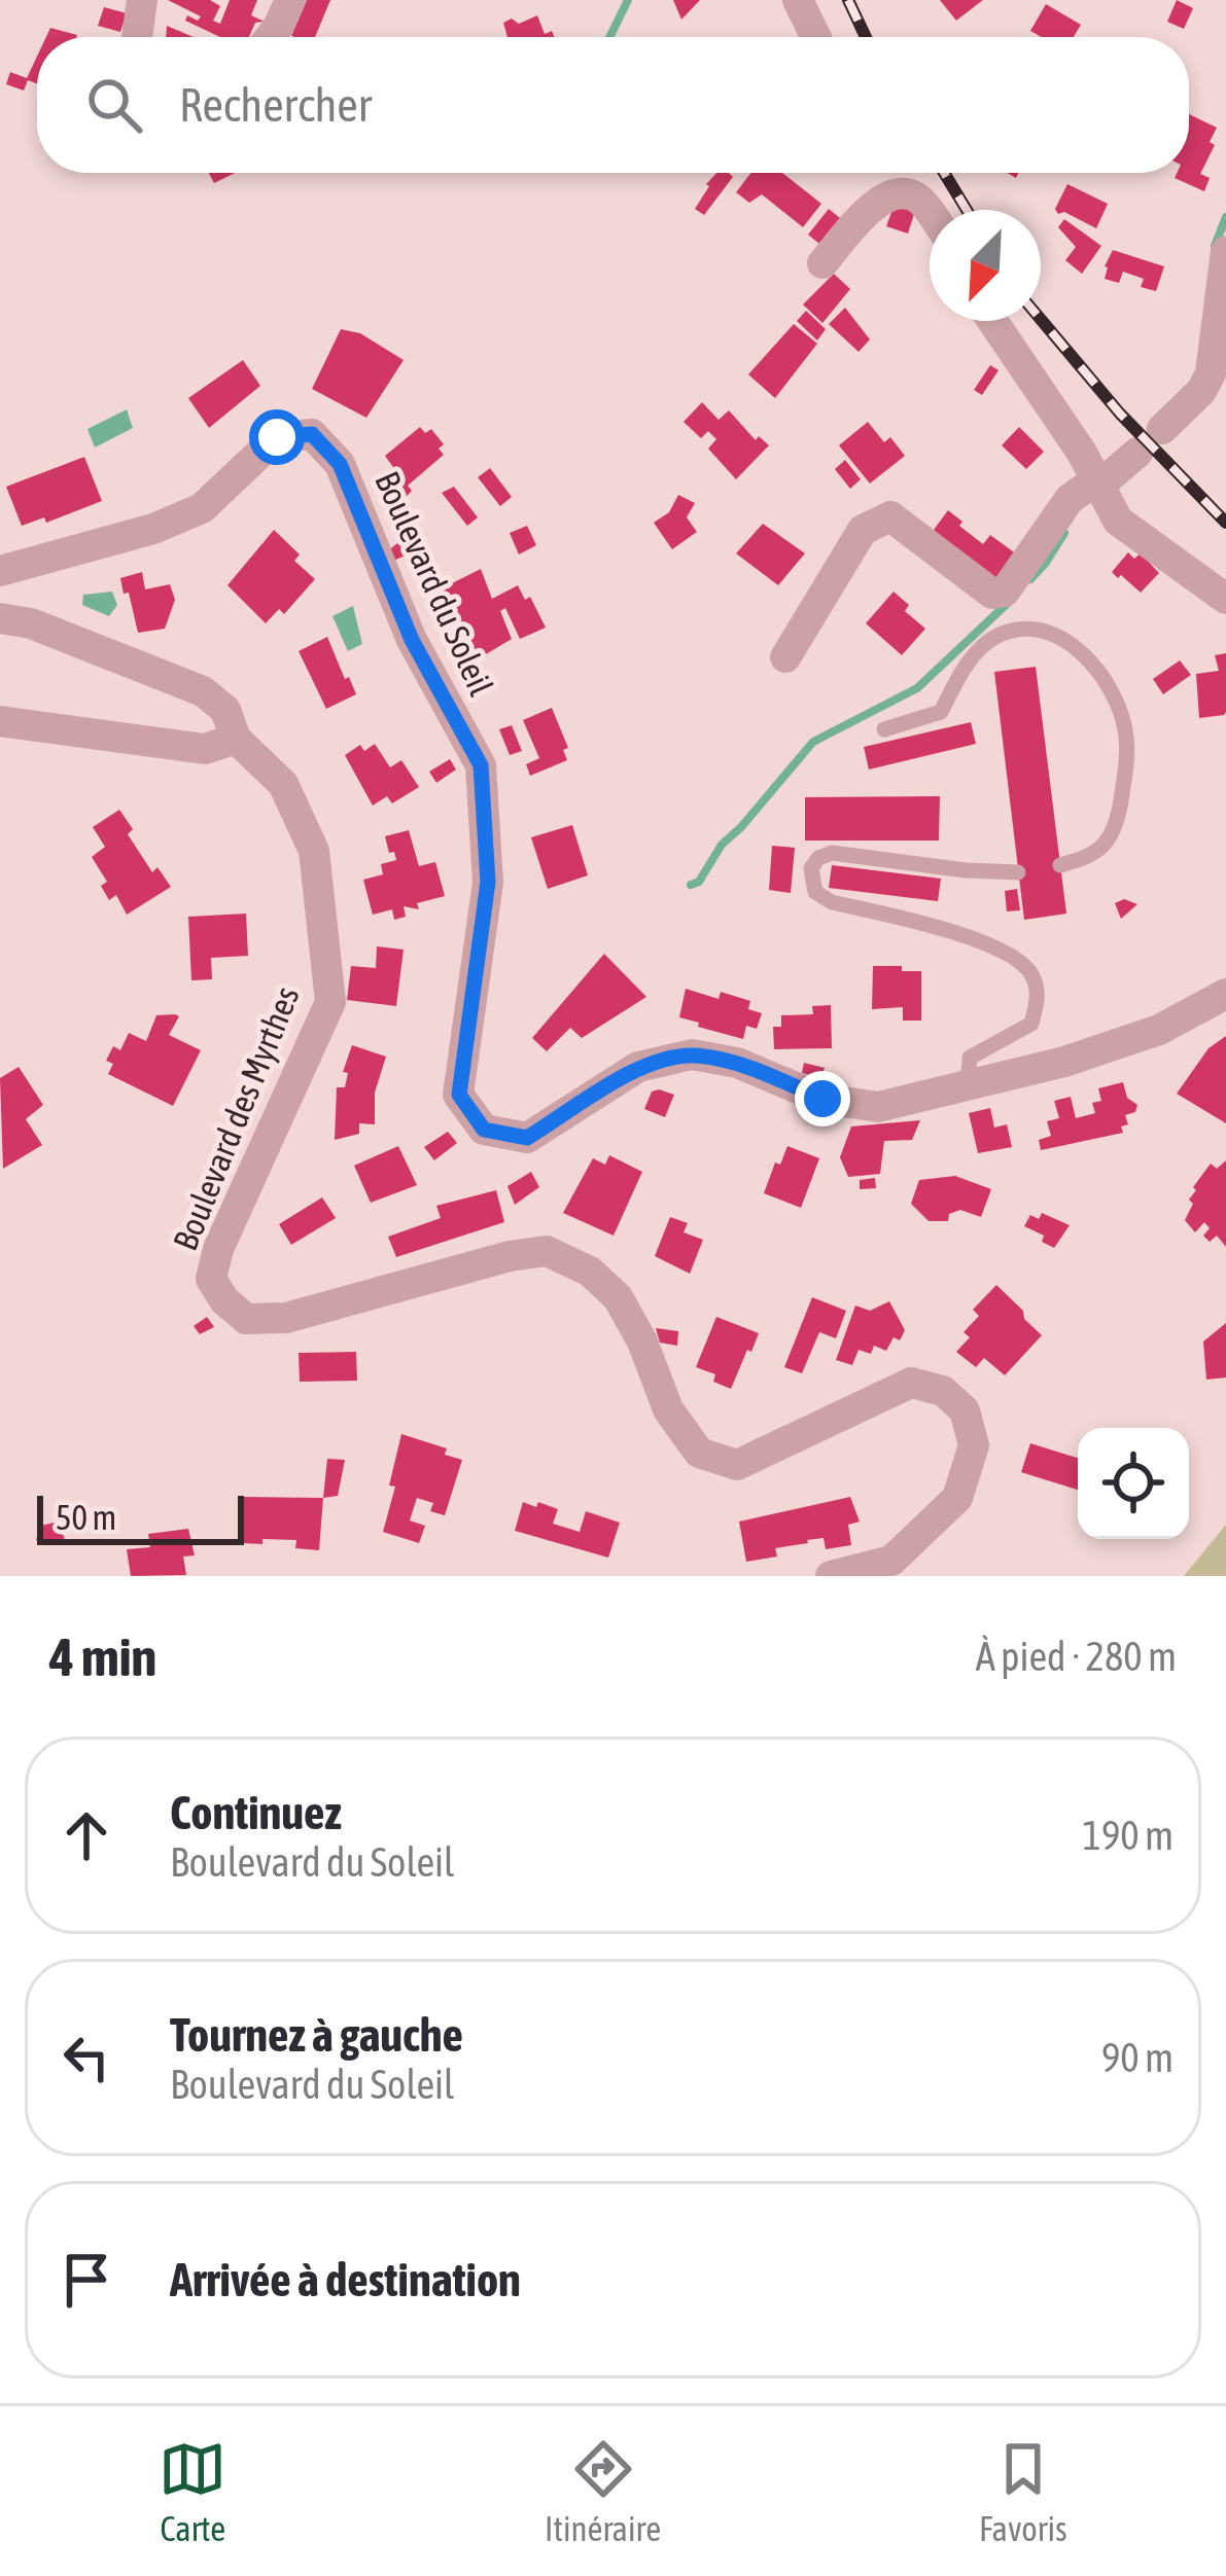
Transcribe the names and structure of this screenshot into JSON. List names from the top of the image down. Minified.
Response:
{"streets":{"street":["Boulevard du Soleil","Boulevard des Myrthes"]},"scale_bar":"50 m","north":"bottom left","page":{"search":"Rechercher","scale":"50 m","heading":["4 min","À pied · 280 m"],"list":[["Continuez","Boulevard du Soleil","190 m"],["Tournez à gauche","Boulevard du Soleil","90 m"],"Arrivée à destination"],"nav":["Carte","Itinéraire","Favoris"]}}
